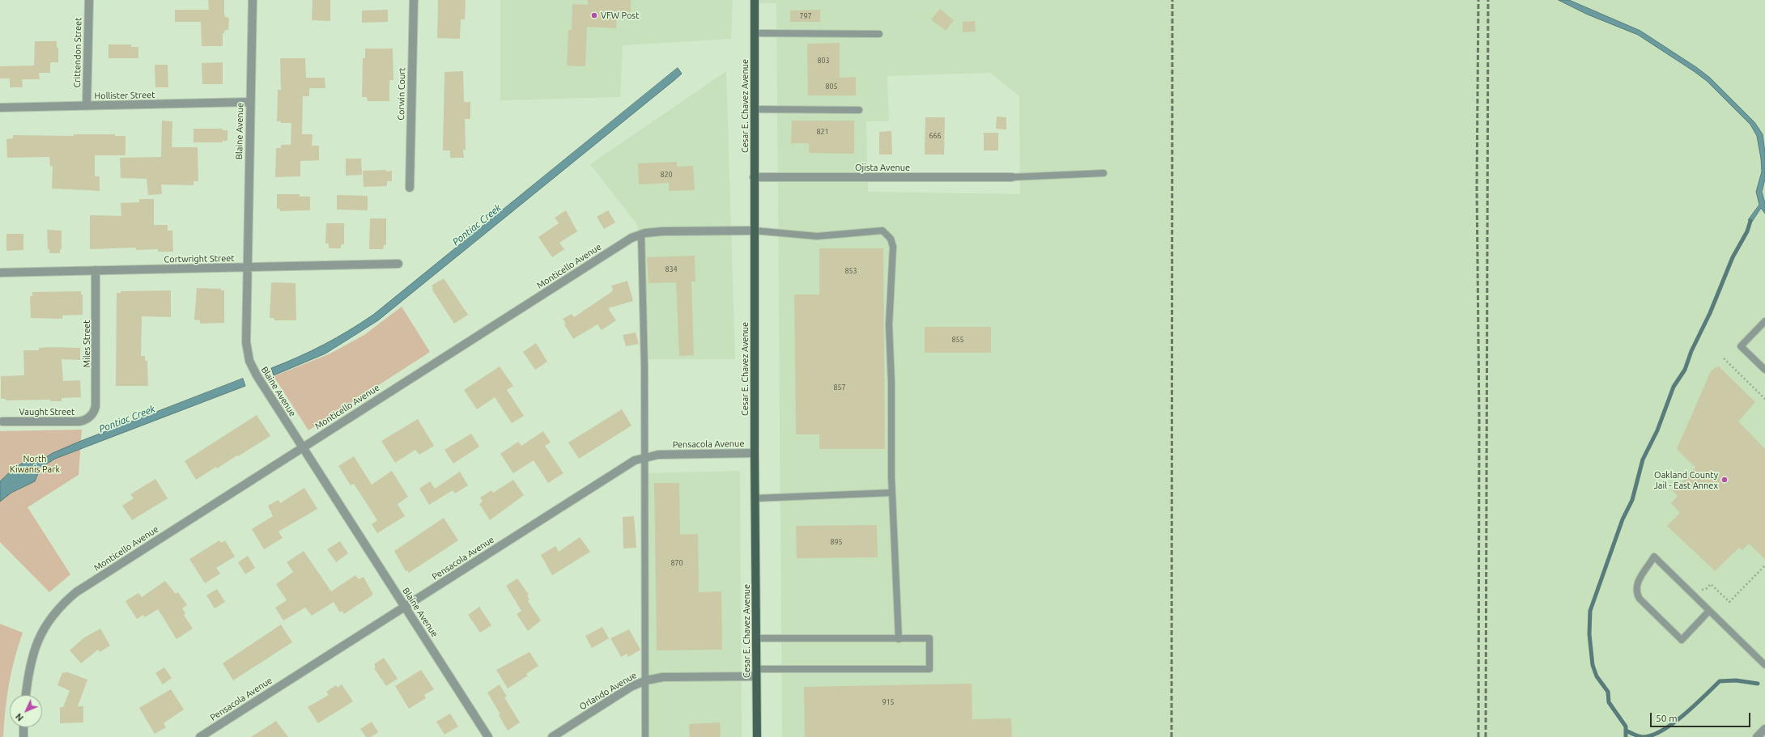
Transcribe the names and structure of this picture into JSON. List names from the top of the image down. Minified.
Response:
{"streets":{"main road":["Cesar E. Chavez Avenue"],"street":["Crittendon Street","Corwin Court","Hollister Street","Blaine Avenue","Ojista Avenue","Cortwright Street","Monticello Avenue","Miles Street","Vaught Street","Pensacola Avenue","Orlando Avenue"]},"crossings":[["Crittendon Street","Hollister Street"],["Hollister Street","Blaine Avenue"],["Cesar E. Chavez Avenue","Ojista Avenue"],["Cesar E. Chavez Avenue","Monticello Avenue"],["Cesar E. Chavez Avenue","Pensacola Avenue"],["Cesar E. Chavez Avenue","Orlando Avenue"],["Blaine Avenue","Cortwright Street"],["Blaine Avenue","Monticello Avenue"],["Blaine Avenue","Pensacola Avenue"],["Cortwright Street","Miles Street"],["Miles Street","Vaught Street"]],"water":["Pontiac Creek"],"parks":["North Kiwanis Park"],"places":["VFW Post","Oakland County Jail - East Annex"],"house_numbers":["797","803","805","821","666","820","834","853","855","857","895","870","915"],"scale_bar":"50 m","north":"bottom left"}
